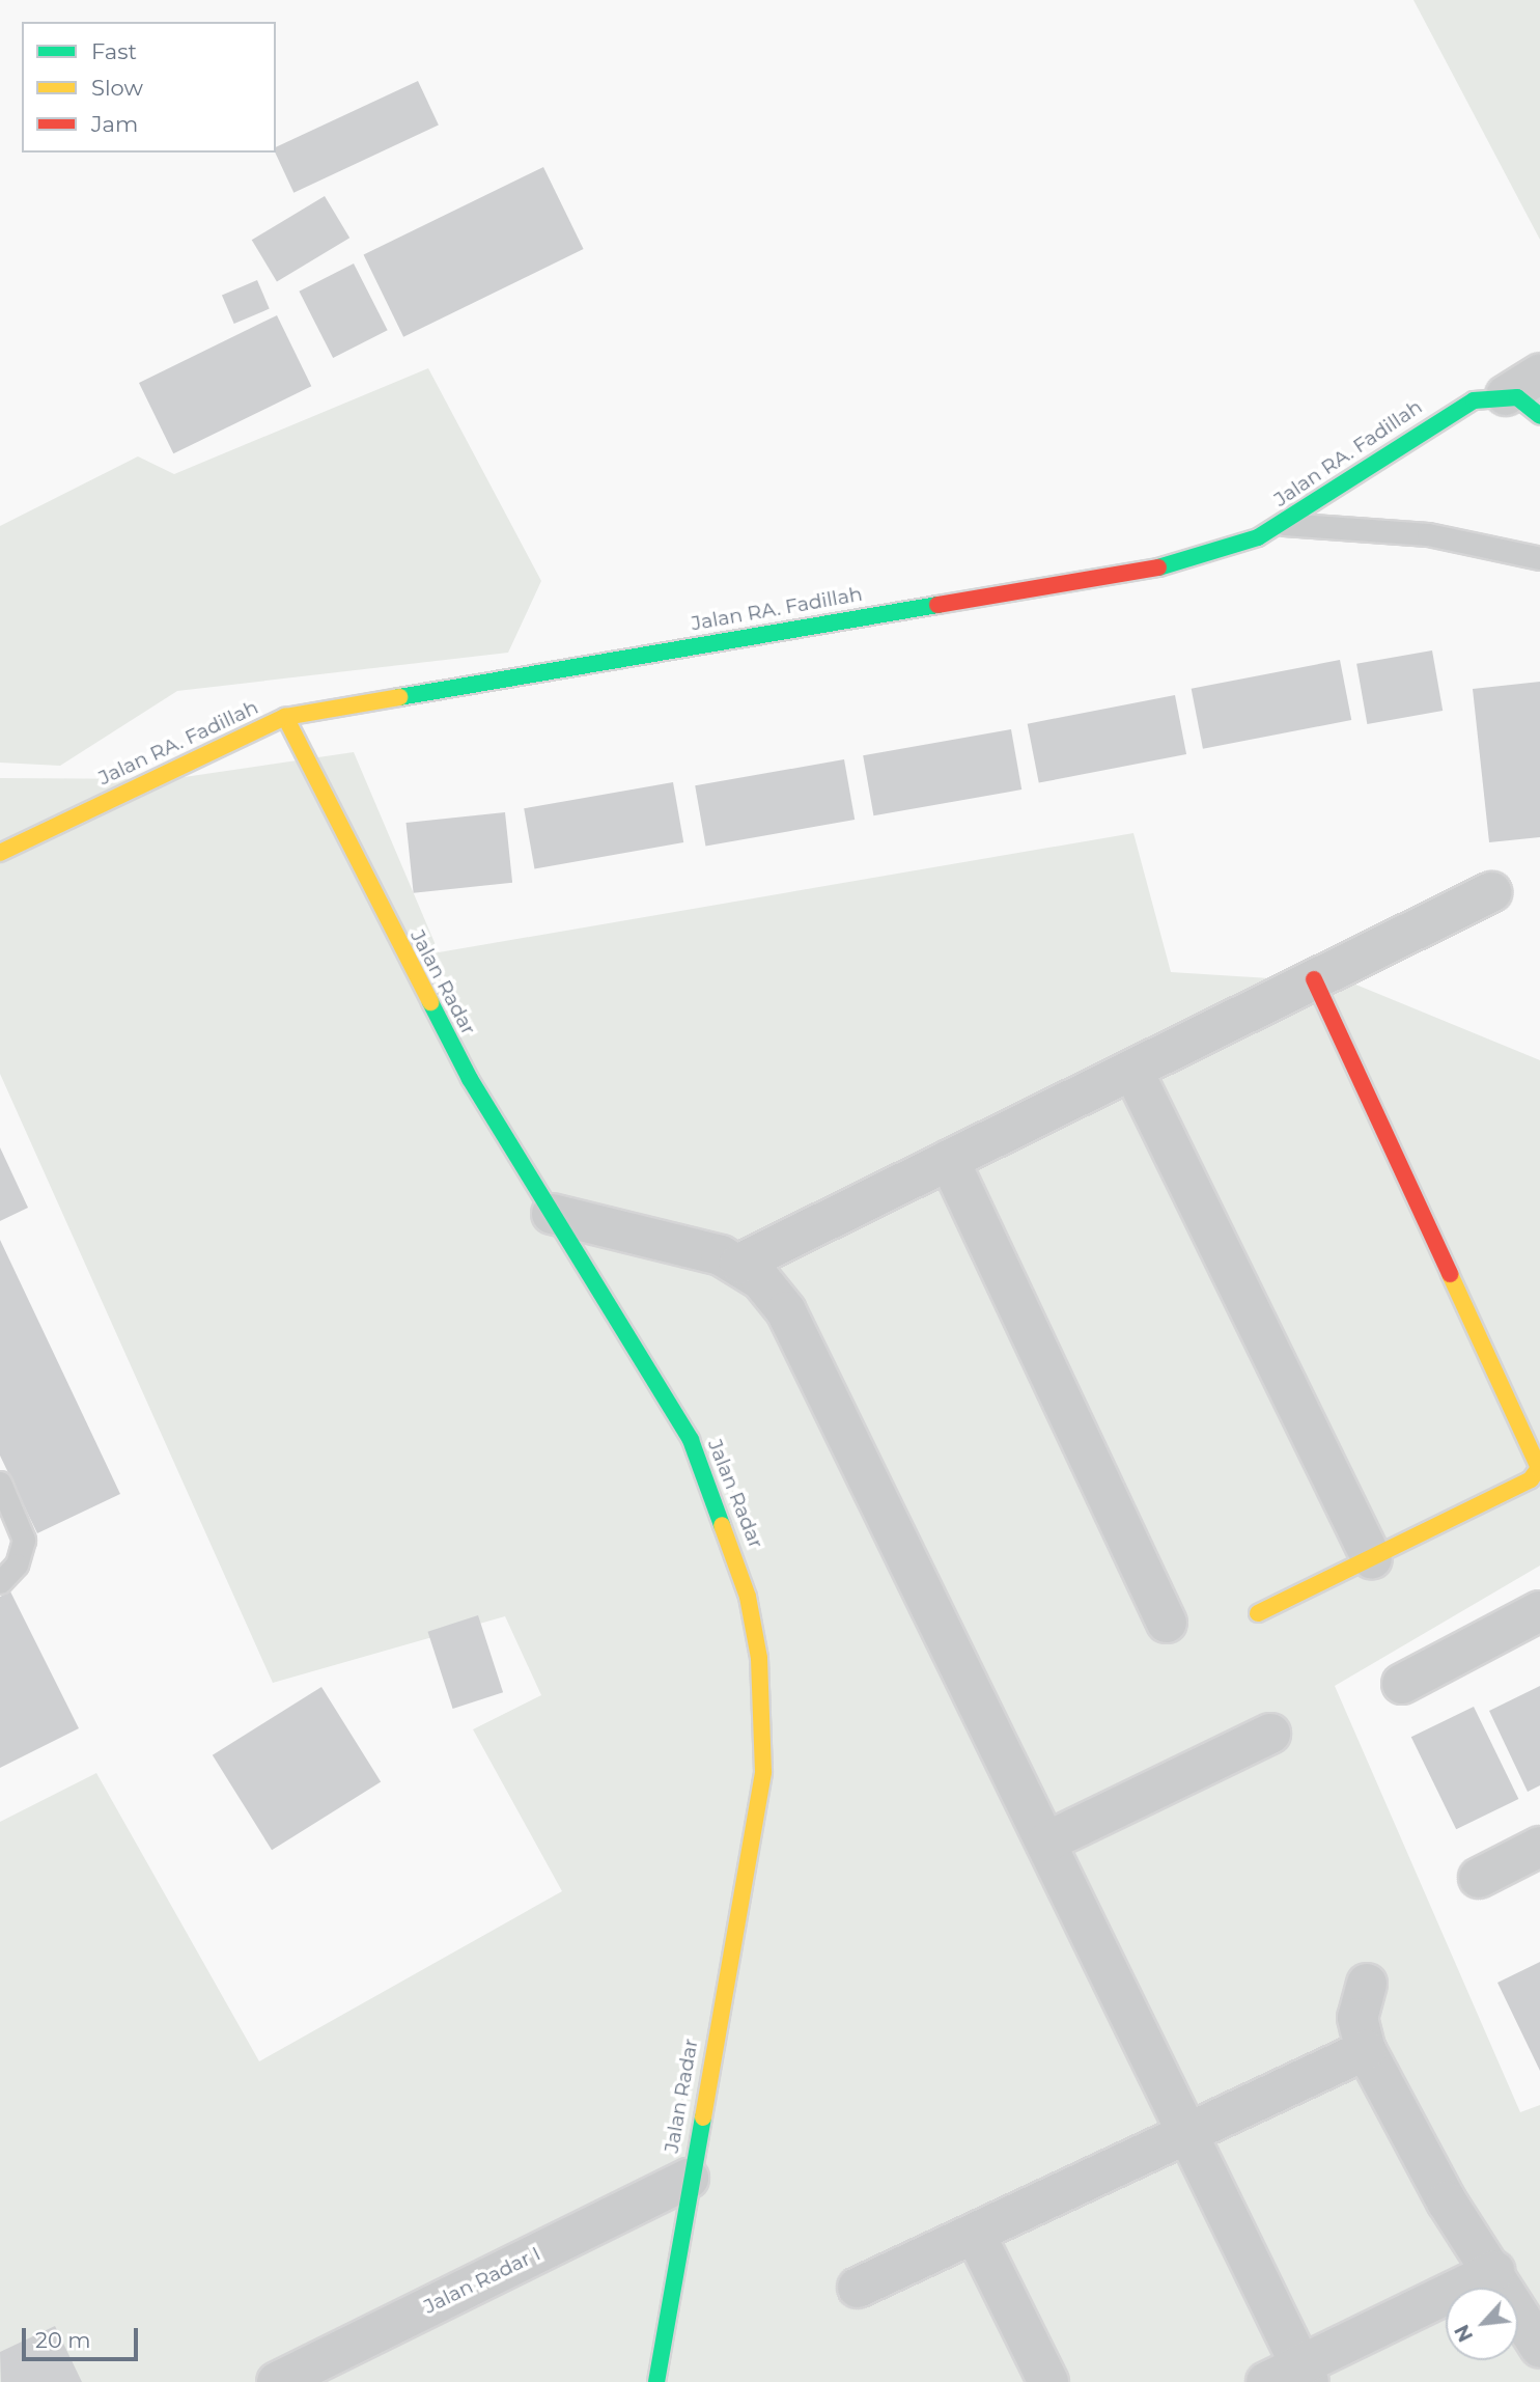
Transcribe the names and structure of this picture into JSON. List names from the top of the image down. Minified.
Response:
{"streets":{"street":["Jalan RA. Fadillah","Jalan Radar","Jalan Radar I"]},"crossings":[["Jalan RA. Fadillah","Jalan Radar"],["Jalan Radar","Jalan Radar I"]],"legend":["Fast","Slow","Jam"],"scale_bar":"20 m","north":"bottom left"}
